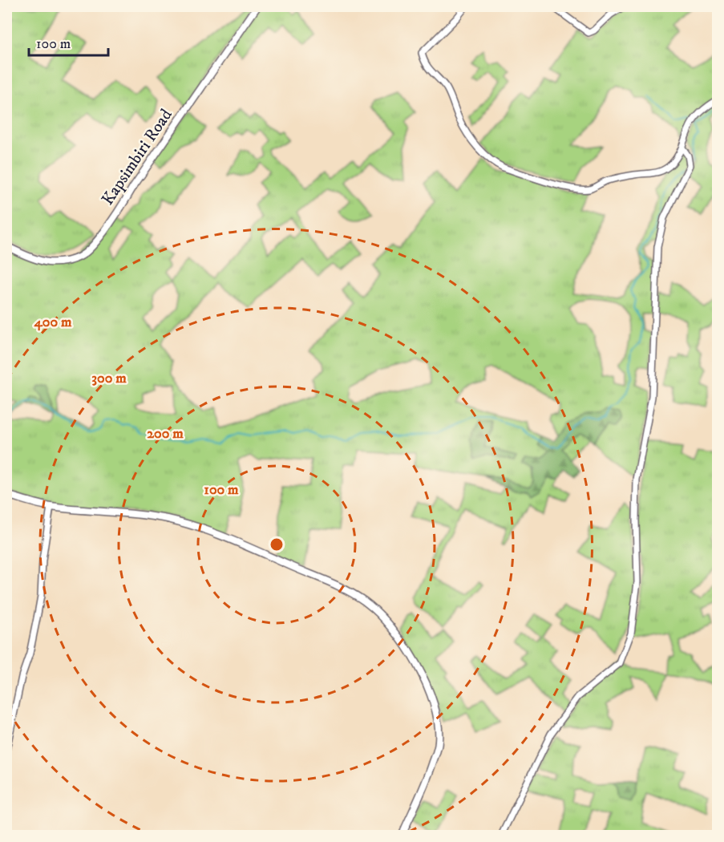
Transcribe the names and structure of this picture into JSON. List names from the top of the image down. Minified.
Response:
{"streets":{"street":["Kapsimbiri Road"]},"scale_bar":"100 m","rings":["400 m","300 m","200 m","100 m"]}
